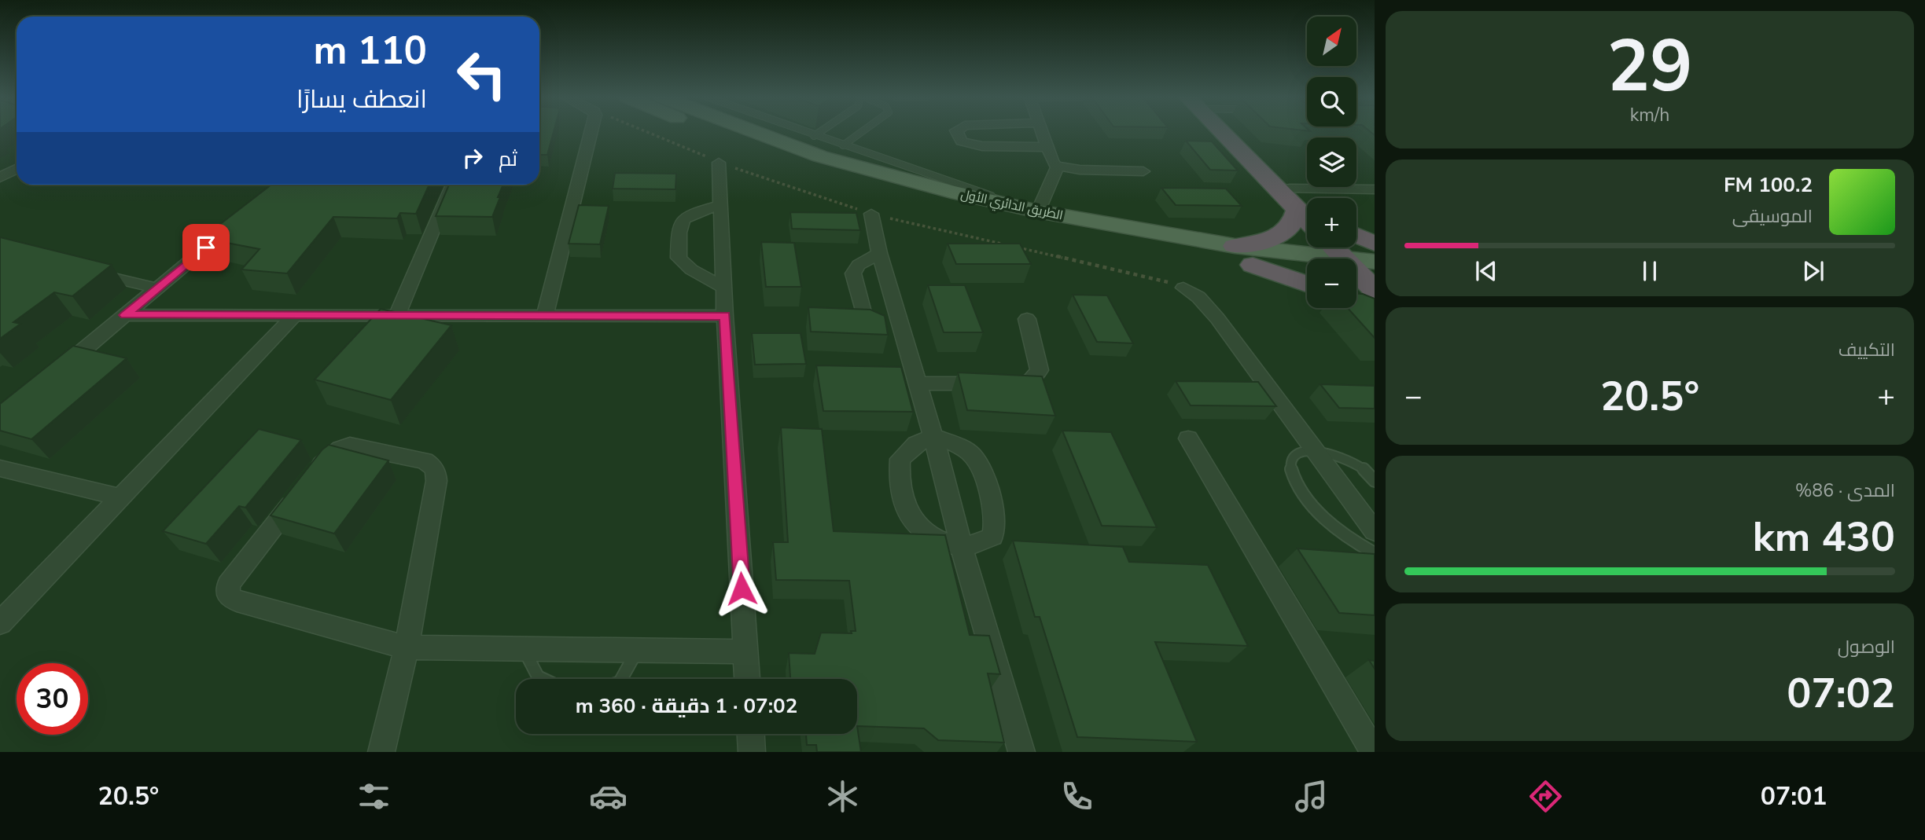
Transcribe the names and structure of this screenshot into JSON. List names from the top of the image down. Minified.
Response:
{"streets":{"main road":["الطريق الدائري الأول"]},"north":"top right","page":{"tile":[["29","km/h"],"التكييف",["المدى · 86%","430 km"],["الوصول","07:02"]],"map_buttons":["+","−"],"turn":["110 m","انعطف يسارًا"],"then":"ثم","song":["100.2 FM","الموسيقى"],"heat":["−","20.5°","+"],"limit":"30","trip":"07:02 · 1 دقيقة · 360 m","tabs":["07:01","20.5°"]}}
